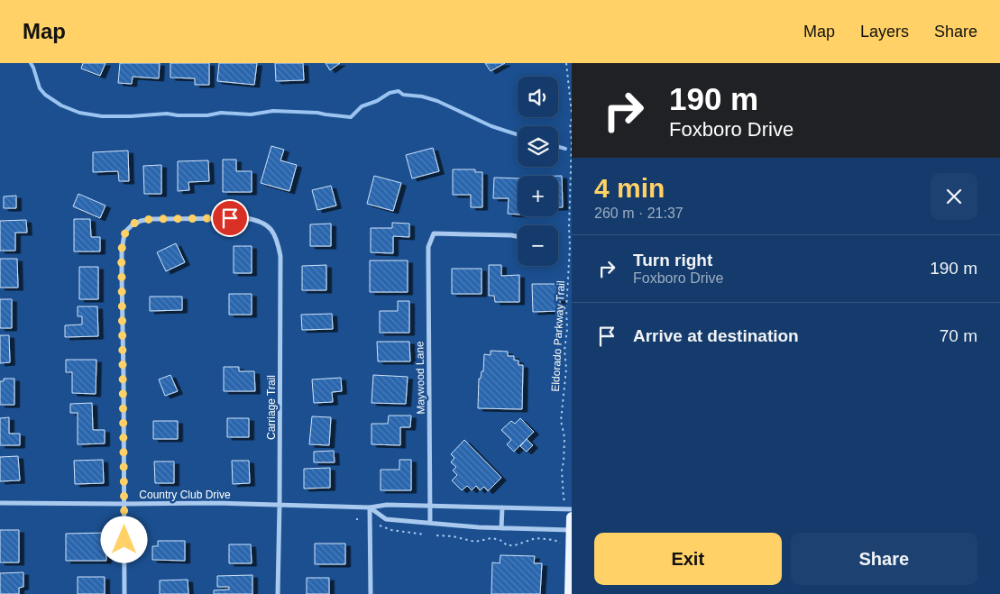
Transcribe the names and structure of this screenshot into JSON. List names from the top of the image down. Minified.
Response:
{"streets":{"street":["Maywood Lane","Carriage Trail","Country Club Drive"],"path":["Eldorado Parkway Trail"]},"crossings":[["Maywood Lane","Country Club Drive"],["Carriage Trail","Country Club Drive"]],"page":{"header":"Map","nav":["Map","Layers","Share"],"turn":["190 m","Foxboro Drive"],"map_buttons":["+","−"],"heading":["4 min","260 m · 21:37"],"list":[{"name":"Turn right","note":"Foxboro Drive","value":"190 m"},{"name":"Arrive at destination","value":"70 m"}],"buttons":["Exit","Share"]}}
